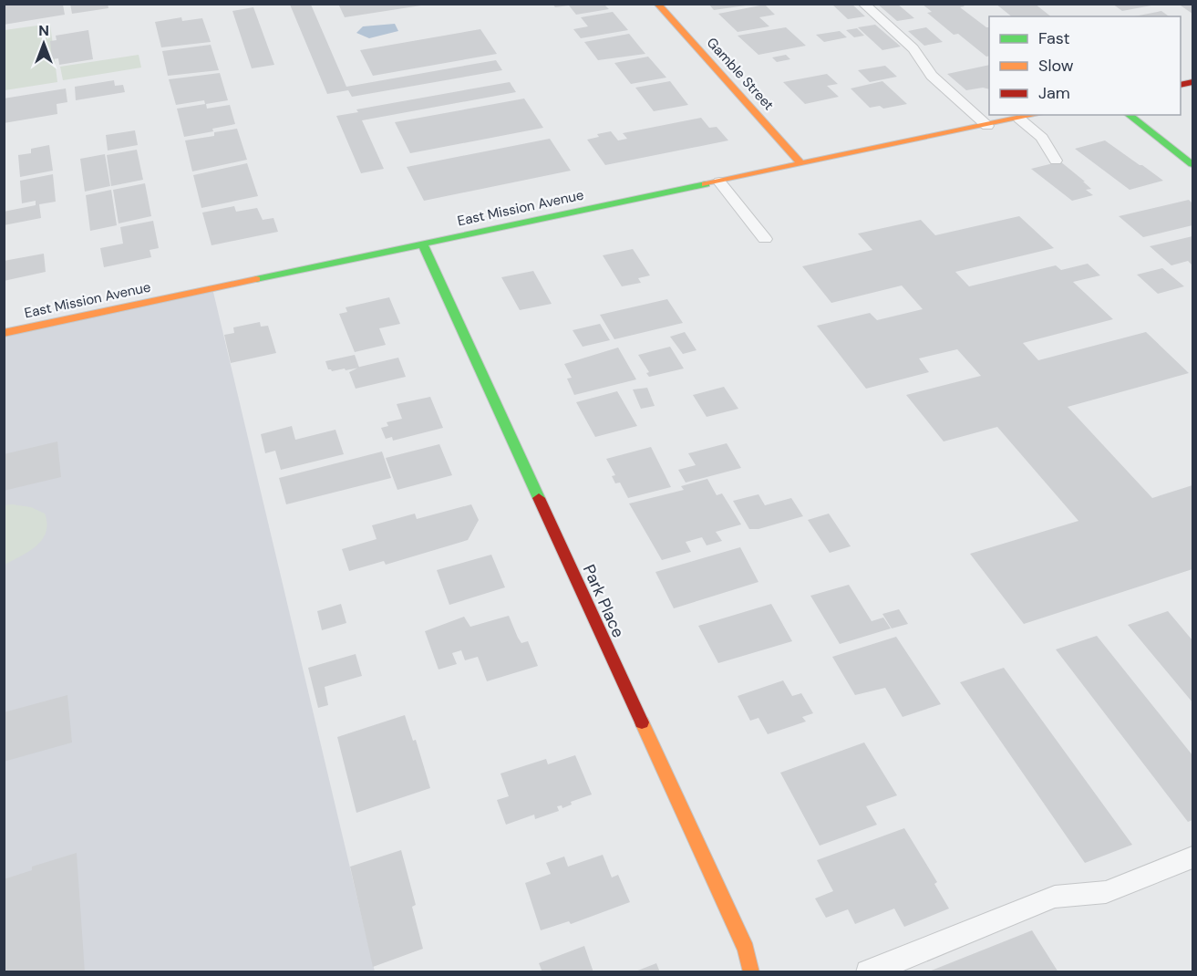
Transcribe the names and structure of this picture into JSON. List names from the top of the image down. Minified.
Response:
{"streets":{"street":["Gamble Street","East Mission Avenue","Park Place"]},"crossings":[["Gamble Street","East Mission Avenue"],["East Mission Avenue","Park Place"]],"legend":["Fast","Slow","Jam"],"north":"top"}
